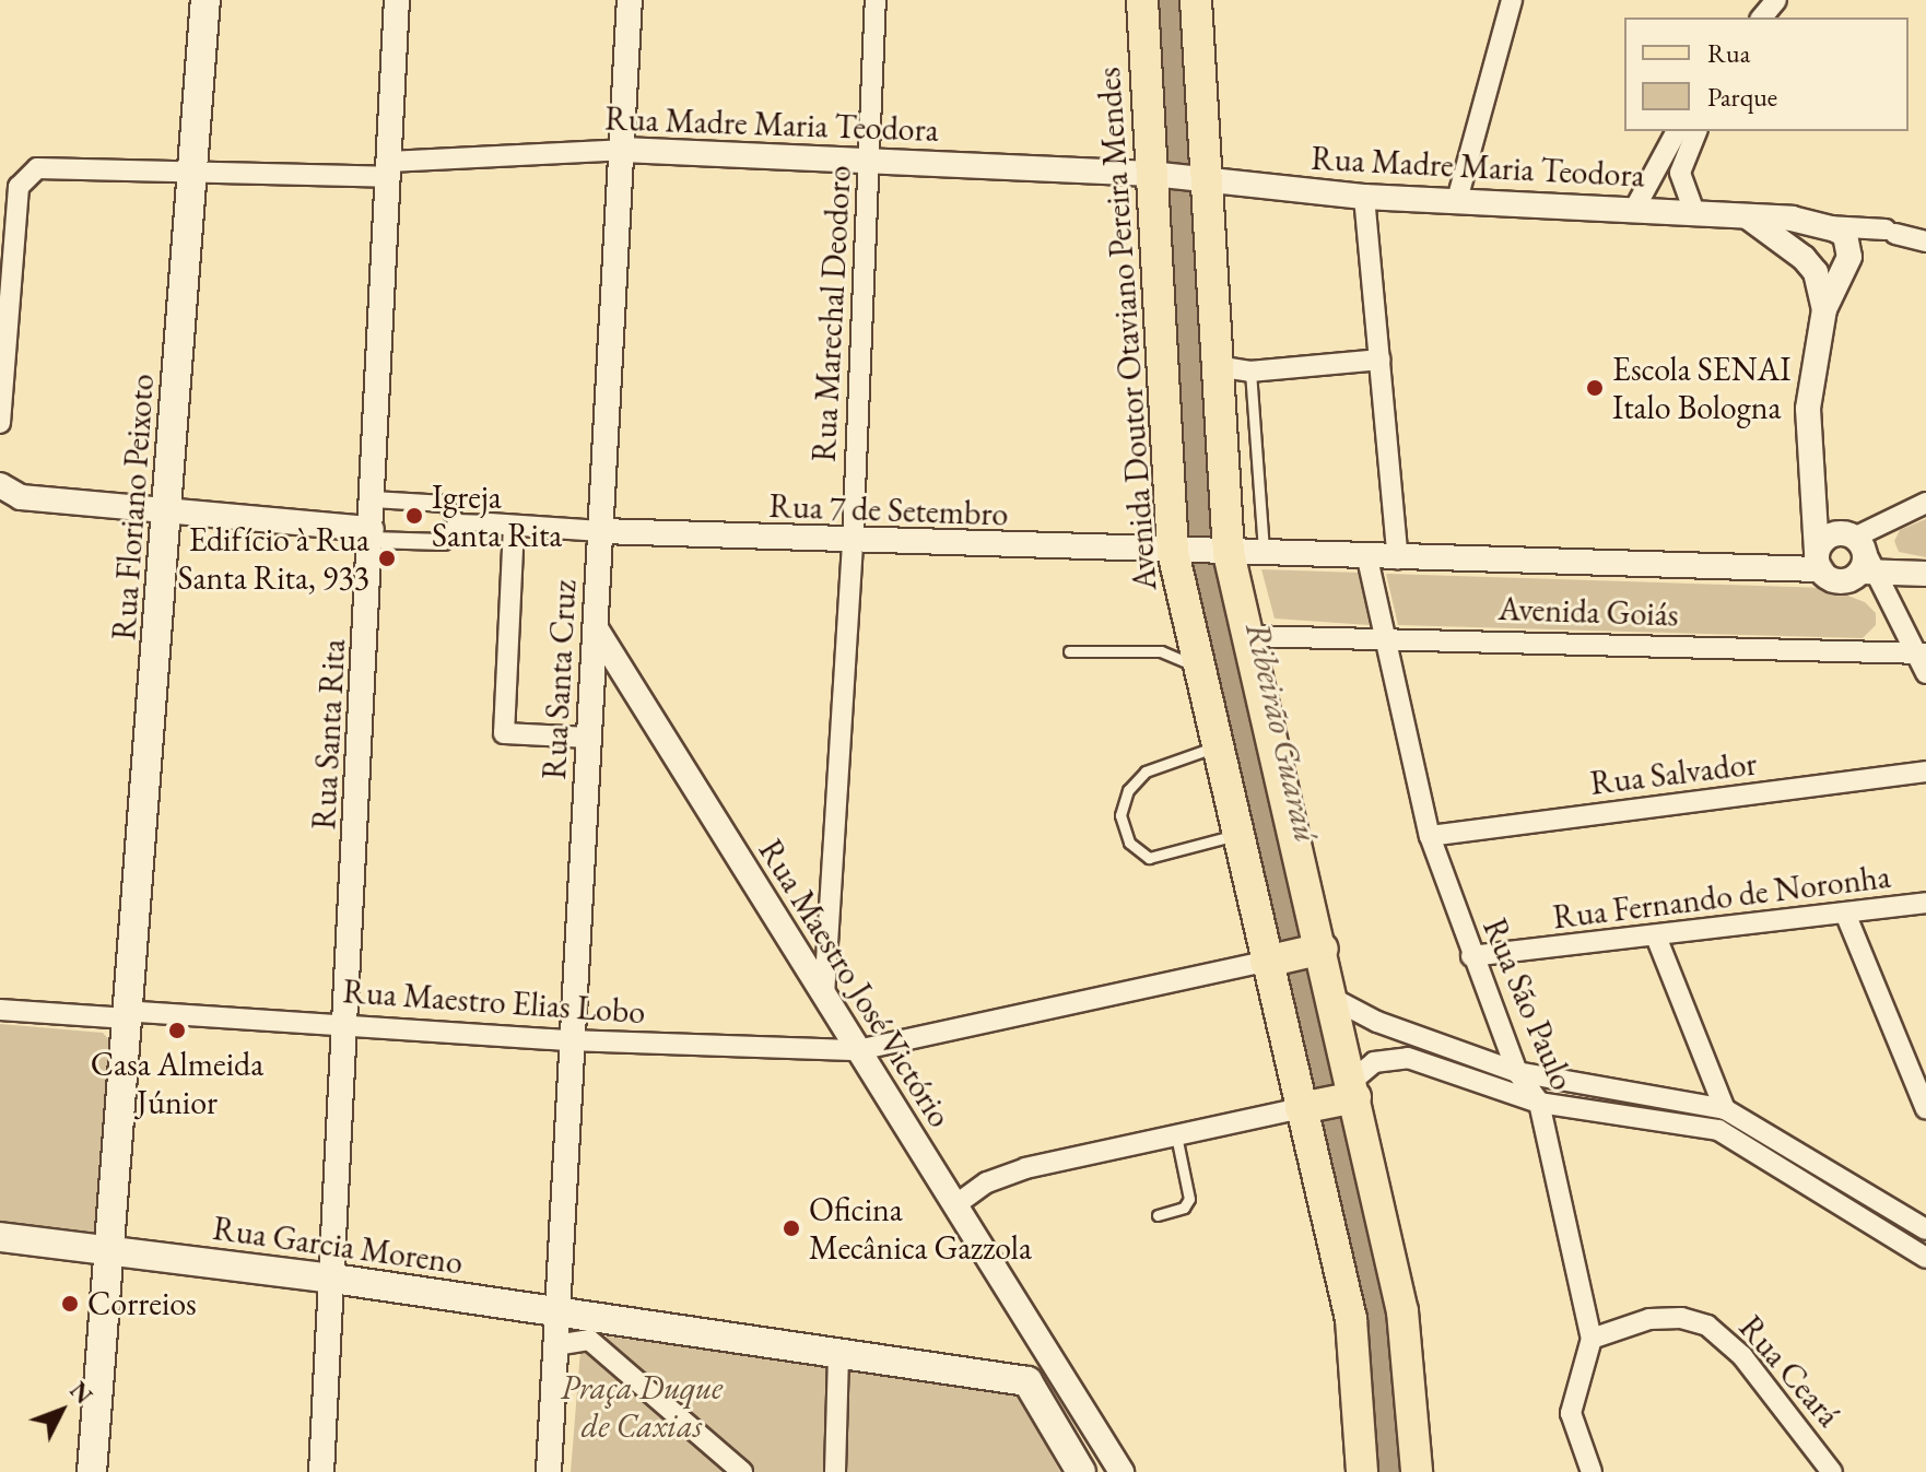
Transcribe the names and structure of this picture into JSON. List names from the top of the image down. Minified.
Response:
{"streets":{"main road":["Avenida Doutor Otaviano Pereira Mendes","Rua Floriano Peixoto","Rua Garcia Moreno"],"street":["Rua Madre Maria Teodora","Rua Marechal Deodoro","Rua 7 de Setembro","Avenida Goiás","Rua Santa Cruz","Rua Santa Rita","Rua Salvador","Rua Fernando de Noronha","Rua Maestro José Victório","Rua Maestro Elias Lobo","Rua São Paulo","Rua Ceará"]},"crossings":[["Rua Madre Maria Teodora","Rua Marechal Deodoro"],["Rua Madre Maria Teodora","Avenida Doutor Otaviano Pereira Mendes"],["Rua Madre Maria Teodora","Rua Floriano Peixoto"],["Rua Madre Maria Teodora","Rua Santa Cruz"],["Rua Madre Maria Teodora","Rua Santa Rita"],["Rua Marechal Deodoro","Rua 7 de Setembro"],["Rua Marechal Deodoro","Rua Maestro José Victório"],["Avenida Doutor Otaviano Pereira Mendes","Rua 7 de Setembro"],["Avenida Doutor Otaviano Pereira Mendes","Avenida Goiás"],["Avenida Doutor Otaviano Pereira Mendes","Rua Maestro Elias Lobo"],["Rua Floriano Peixoto","Rua Maestro Elias Lobo"],["Rua Floriano Peixoto","Rua Garcia Moreno"],["Rua 7 de Setembro","Avenida Goiás"],["Rua 7 de Setembro","Rua Santa Cruz"],["Avenida Goiás","Rua São Paulo"],["Rua Santa Cruz","Rua Maestro José Victório"],["Rua Santa Cruz","Rua Maestro Elias Lobo"],["Rua Santa Cruz","Rua Garcia Moreno"],["Rua Santa Rita","Rua Maestro Elias Lobo"],["Rua Santa Rita","Rua Garcia Moreno"],["Rua Salvador","Rua São Paulo"],["Rua Fernando de Noronha","Rua São Paulo"],["Rua Maestro José Victório","Rua Maestro Elias Lobo"],["Rua São Paulo","Rua Ceará"]],"water":["Ribeirão Guaraú"],"parks":["Praça Duque de Caxias"],"places":["Escola SENAI Italo Bologna","Igreja Santa Rita","Edifício à Rua Santa Rita, 933","Casa Almeida Júnior","Oficina Mecânica Gazzola","Correios"],"legend":["Rua","Parque"],"north":"top right"}
